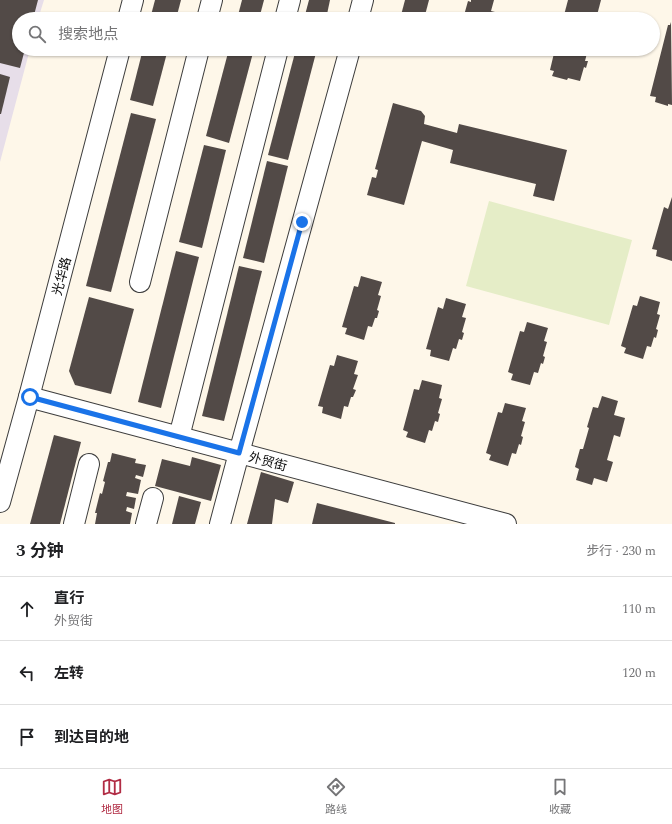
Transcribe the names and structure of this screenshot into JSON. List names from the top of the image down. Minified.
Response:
{"streets":{"street":["光华路","外贸街"]},"crossings":[["光华路","外贸街"]],"page":{"search":"搜索地点","heading":["3 分钟","步行 · 230 m"],"list":[["直行","外贸街","110 m"],["左转","120 m"],"到达目的地"],"nav":["地图","路线","收藏"]}}
